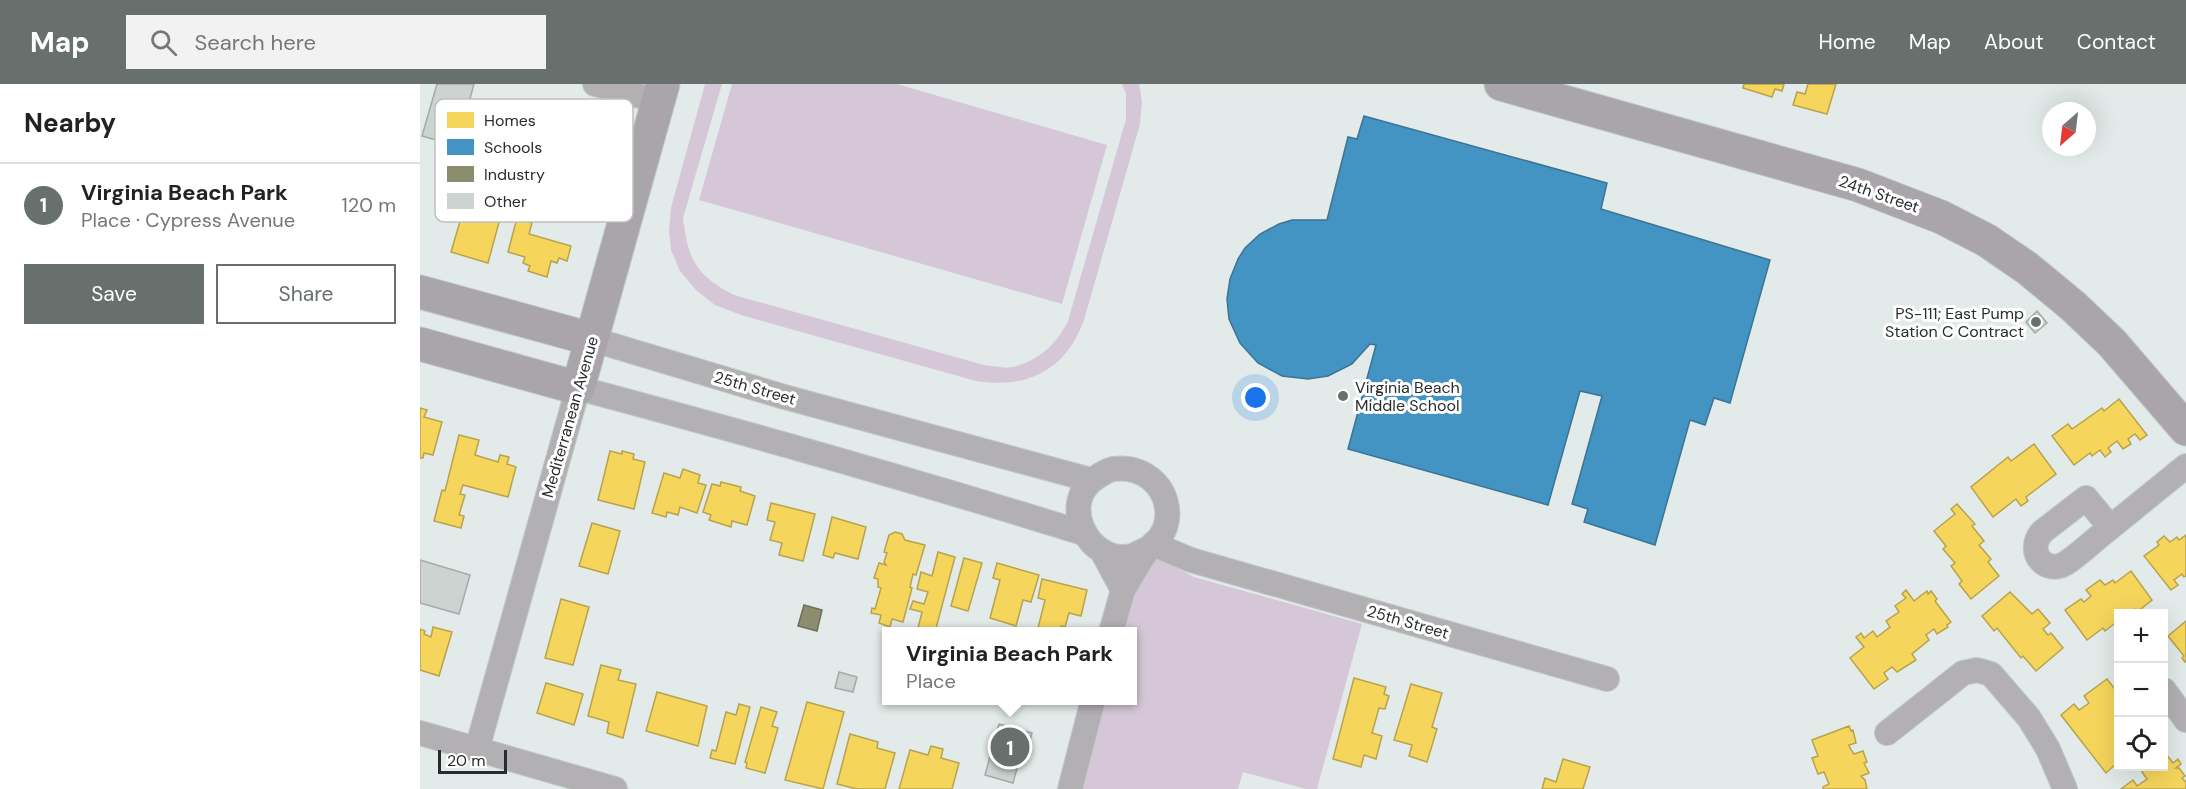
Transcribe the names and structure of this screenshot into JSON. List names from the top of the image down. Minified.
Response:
{"streets":{"street":["24th Street","25th Street","Mediterranean Avenue"]},"crossings":[["25th Street","Mediterranean Avenue"]],"places":["PS-111; East Pump Station C Contract","Virginia Beach Middle School"],"legend":["Homes","Schools","Industry","Other"],"scale_bar":"20 m","north":"bottom left","page":{"header":"Map","search":"Search here","nav":["Home","Map","About","Contact"],"heading":"Nearby","list":[{"mark":"1","name":"Virginia Beach Park","note":"Place · Cypress Avenue","value":"120 m"}],"buttons":["Save","Share"],"map_buttons":["+","−"],"popup":["Virginia Beach Park","Place"],"pins":"1","scale":"20 m"}}
